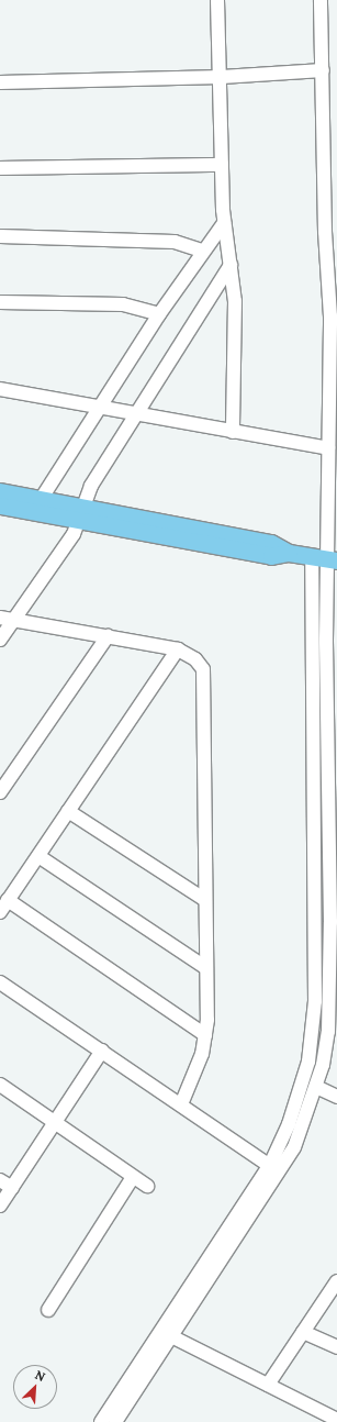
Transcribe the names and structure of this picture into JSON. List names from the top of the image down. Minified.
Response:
{"north":"top right"}
